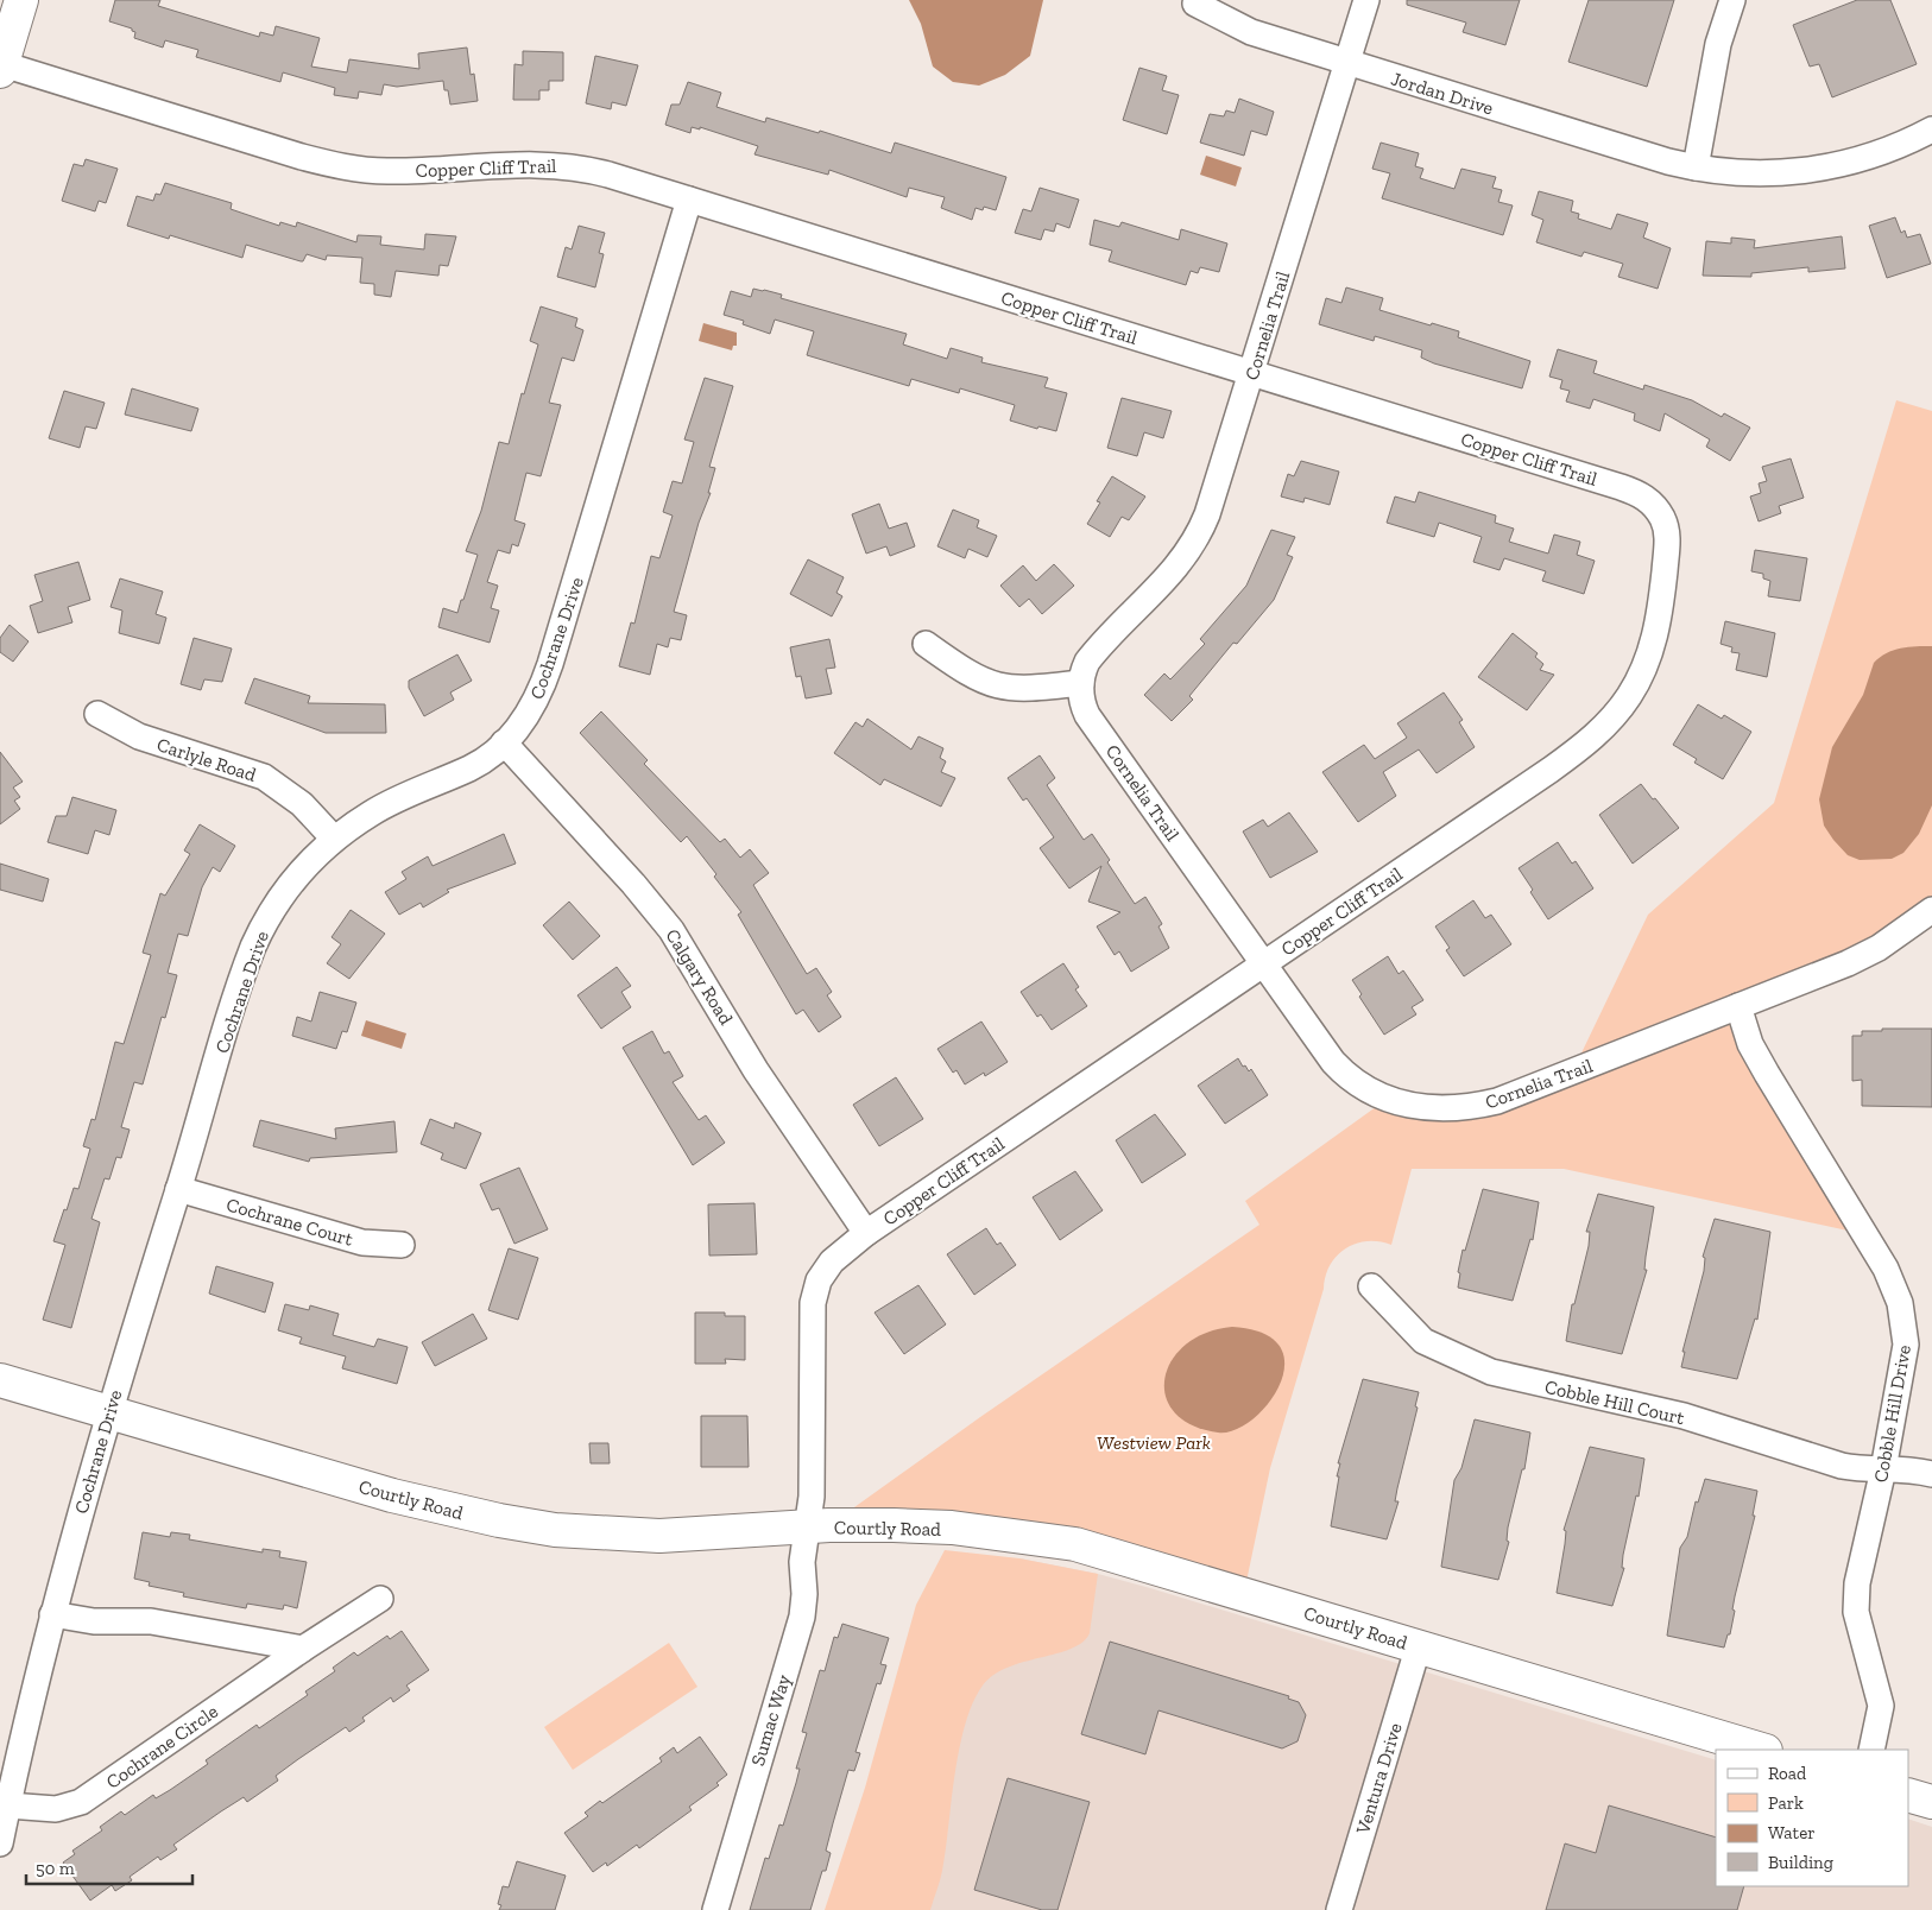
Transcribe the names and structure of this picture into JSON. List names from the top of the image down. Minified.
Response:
{"streets":{"street":["Jordan Drive","Copper Cliff Trail","Cornelia Trail","Cochrane Drive","Carlyle Road","Calgary Road","Cochrane Court","Cobble Hill Court","Cobble Hill Drive","Courtly Road","Sumac Way","Cochrane Circle","Ventura Drive"]},"crossings":[["Jordan Drive","Cornelia Trail"],["Copper Cliff Trail","Cornelia Trail"],["Copper Cliff Trail","Cochrane Drive"],["Copper Cliff Trail","Calgary Road"],["Copper Cliff Trail","Courtly Road"],["Copper Cliff Trail","Sumac Way"],["Cornelia Trail","Cobble Hill Drive"],["Cochrane Drive","Carlyle Road"],["Cochrane Drive","Calgary Road"],["Cochrane Drive","Cochrane Court"],["Cochrane Drive","Courtly Road"],["Cochrane Drive","Cochrane Circle"],["Cobble Hill Court","Cobble Hill Drive"],["Courtly Road","Sumac Way"],["Courtly Road","Ventura Drive"]],"parks":["Westview Park"],"legend":["Road","Park","Water","Building"],"scale_bar":"50 m"}
